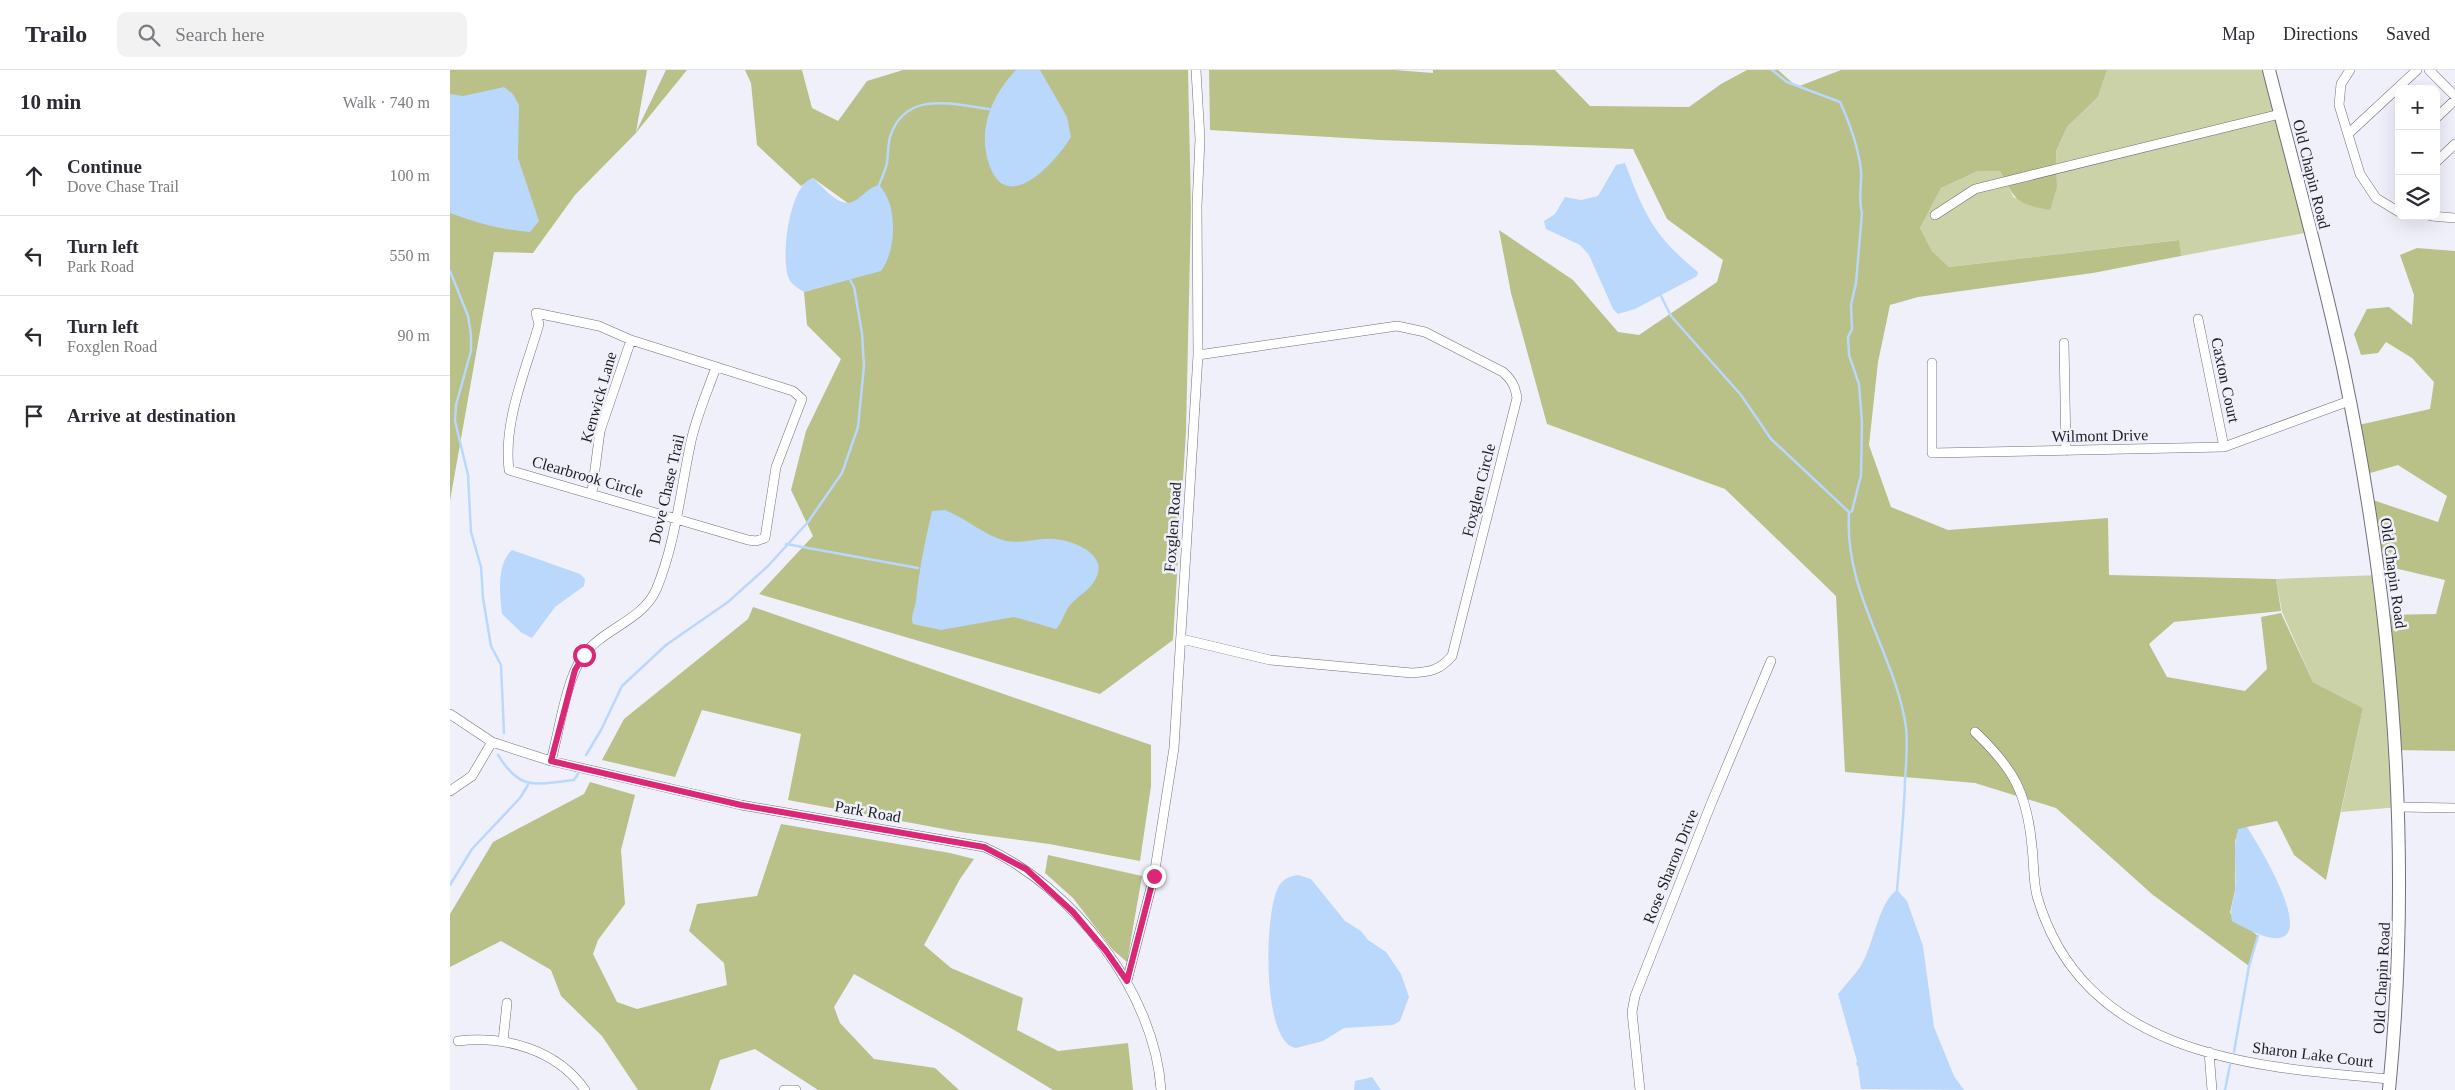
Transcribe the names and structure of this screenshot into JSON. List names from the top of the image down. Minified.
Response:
{"streets":{"street":["Old Chapin Road","Caxton Court","Kenwick Lane","Wilmont Drive","Clearbrook Circle","Dove Chase Trail","Foxglen Circle","Foxglen Road","Park Road","Rose Sharon Drive","Sharon Lake Court"]},"crossings":[["Old Chapin Road","Wilmont Drive"],["Old Chapin Road","Sharon Lake Court"],["Caxton Court","Wilmont Drive"],["Kenwick Lane","Clearbrook Circle"],["Clearbrook Circle","Dove Chase Trail"],["Dove Chase Trail","Park Road"],["Foxglen Circle","Foxglen Road"],["Foxglen Road","Park Road"]],"page":{"header":"Trailo","search":"Search here","nav":["Map","Directions","Saved"],"heading":["10 min","Walk · 740 m"],"map_buttons":["+","−"],"list":[["Continue","Dove Chase Trail","100 m"],["Turn left","Park Road","550 m"],["Turn left","Foxglen Road","90 m"],"Arrive at destination"]}}
